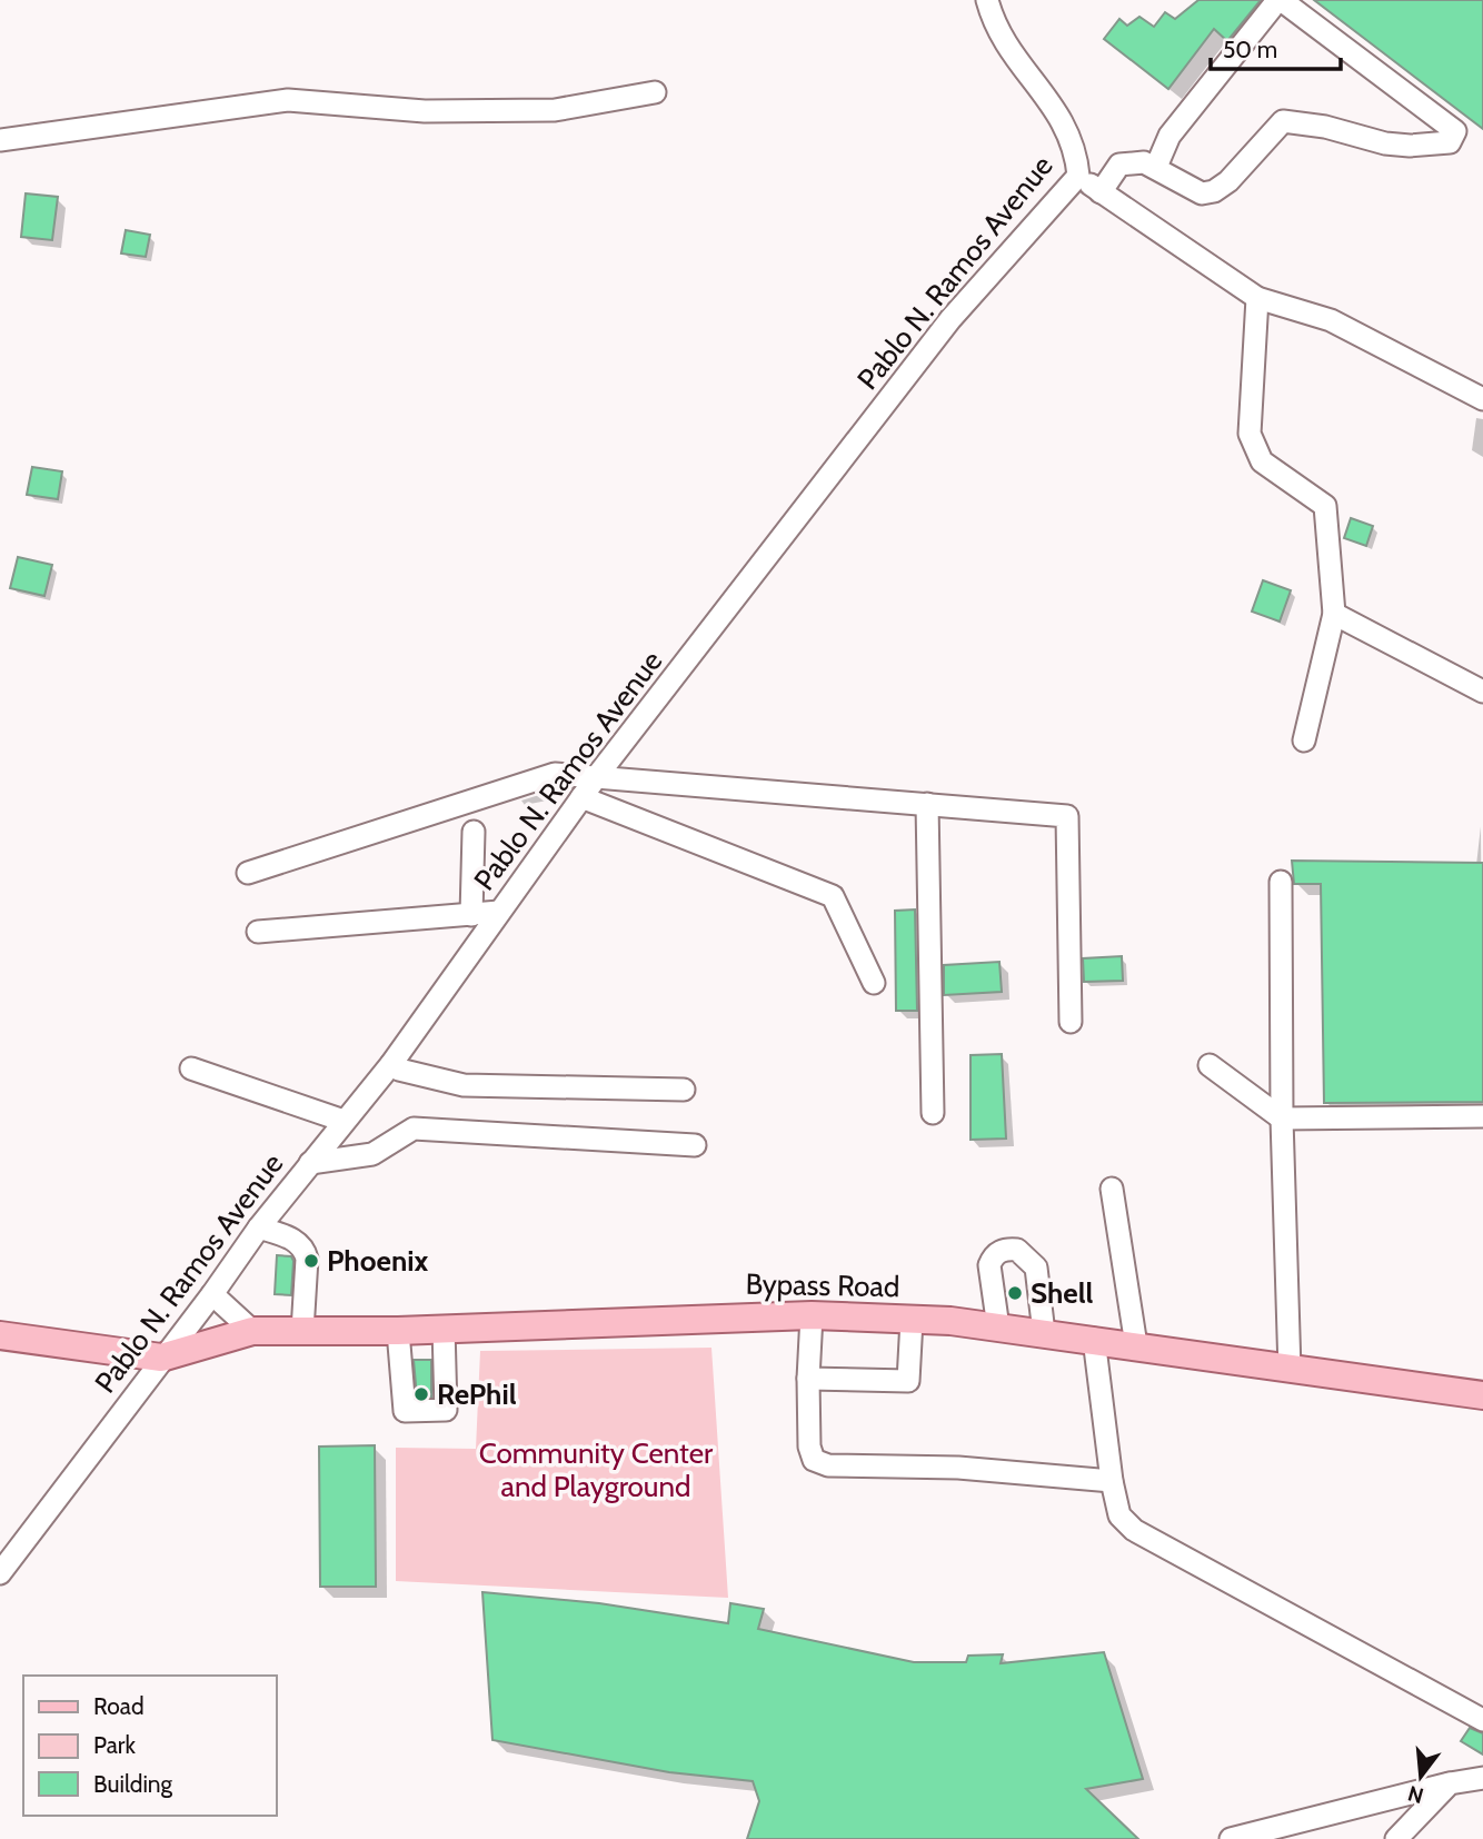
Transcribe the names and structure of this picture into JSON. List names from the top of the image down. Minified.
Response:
{"streets":{"main road":["Bypass Road"],"street":["Pablo N. Ramos Avenue"]},"crossings":[["Pablo N. Ramos Avenue","Bypass Road"]],"parks":["Community Center and Playground"],"places":["Phoenix","Shell","RePhil"],"legend":["Road","Park","Building"],"scale_bar":"50 m","north":"bottom"}
